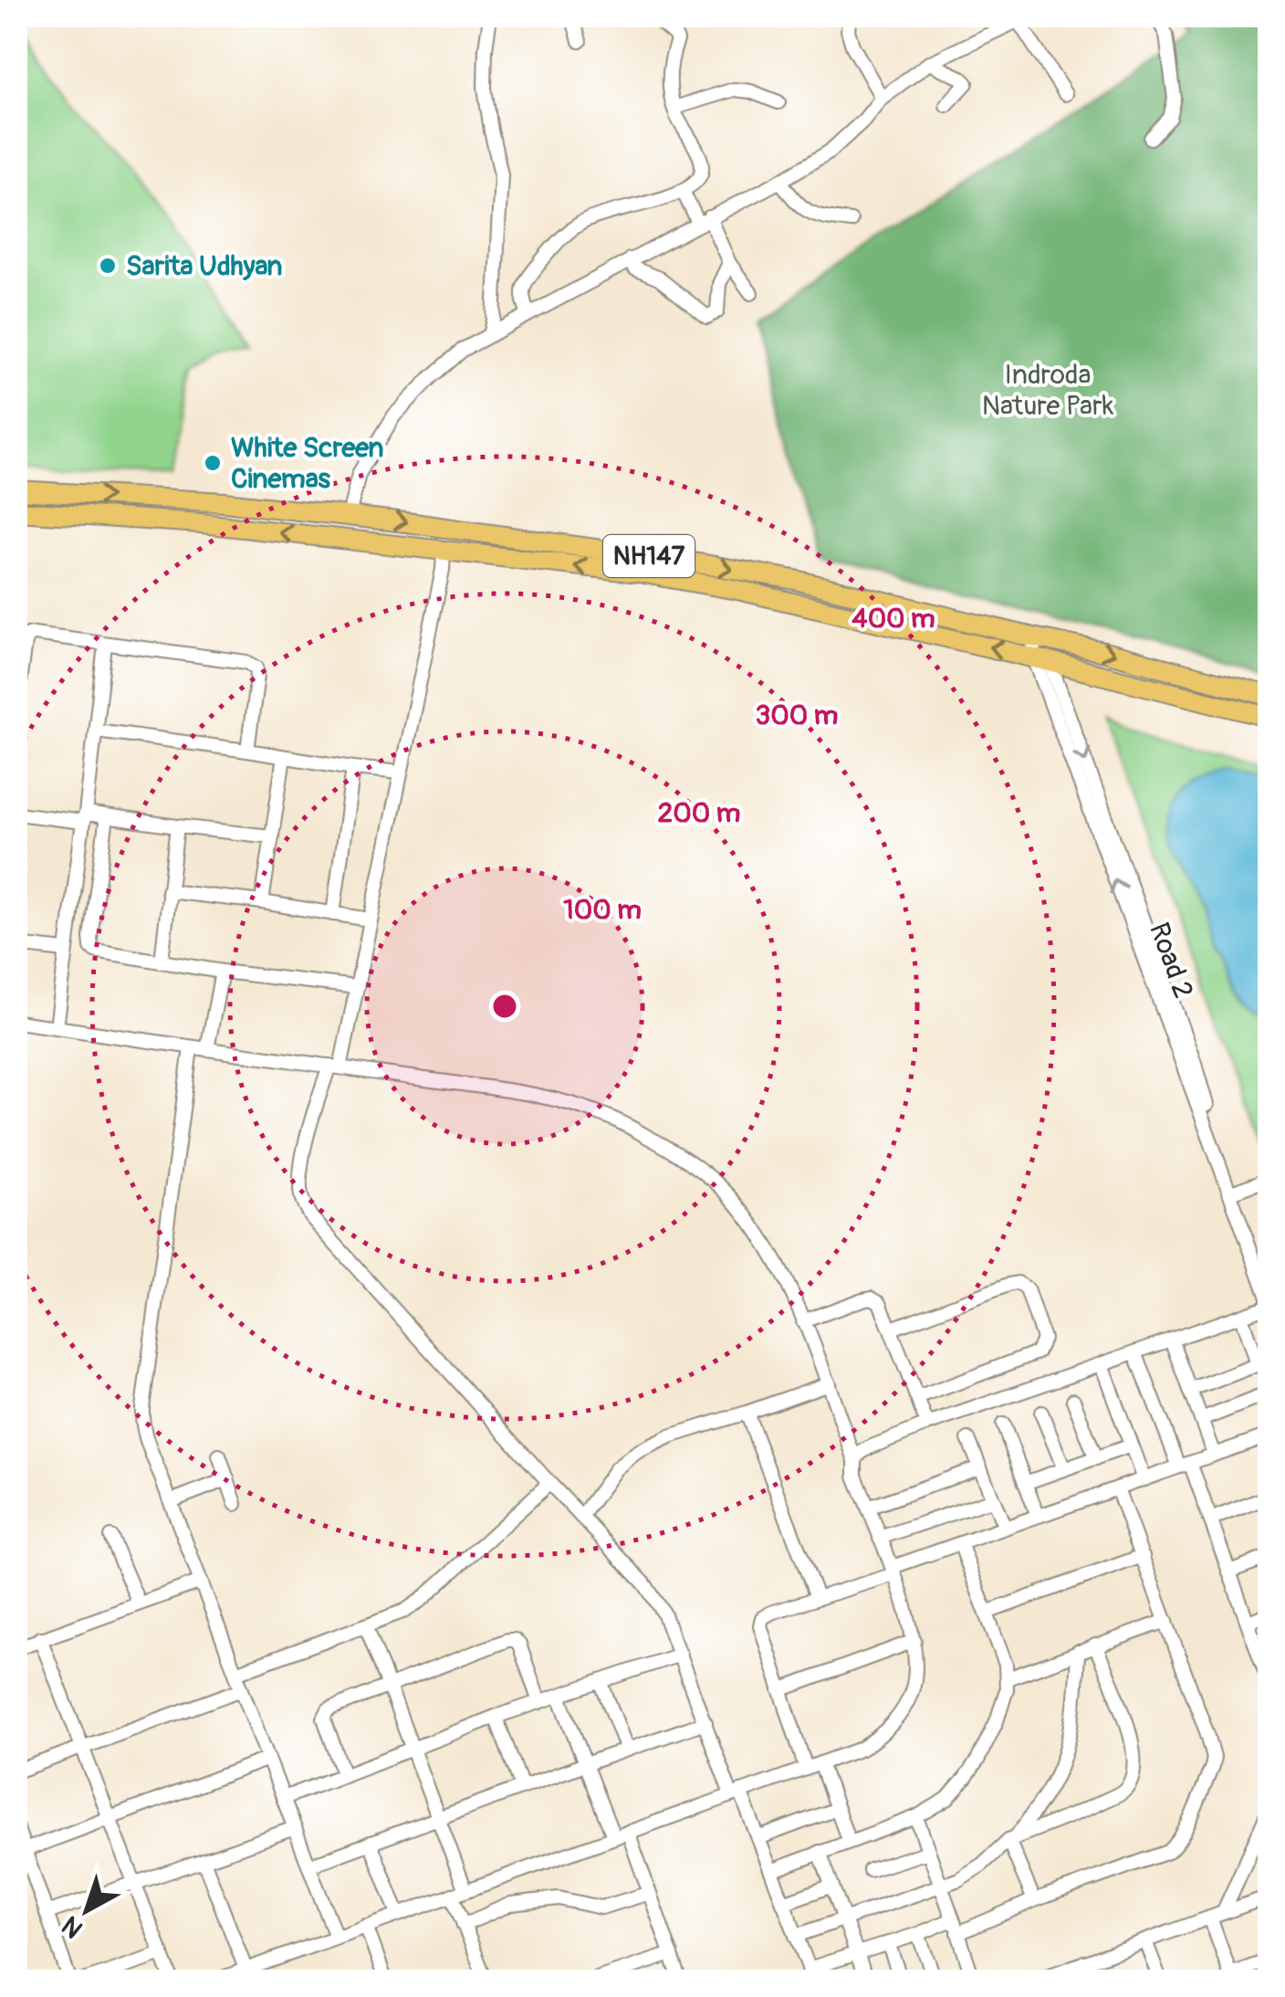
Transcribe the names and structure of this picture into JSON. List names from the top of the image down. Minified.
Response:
{"streets":{"highway":["NH147"],"street":["Road 2"]},"crossings":[["NH147","Road 2"]],"parks":["Indroda Nature Park"],"places":["Sarita Udhyan","White Screen Cinemas"],"north":"bottom left","rings":["400 m","300 m","200 m","100 m"]}
